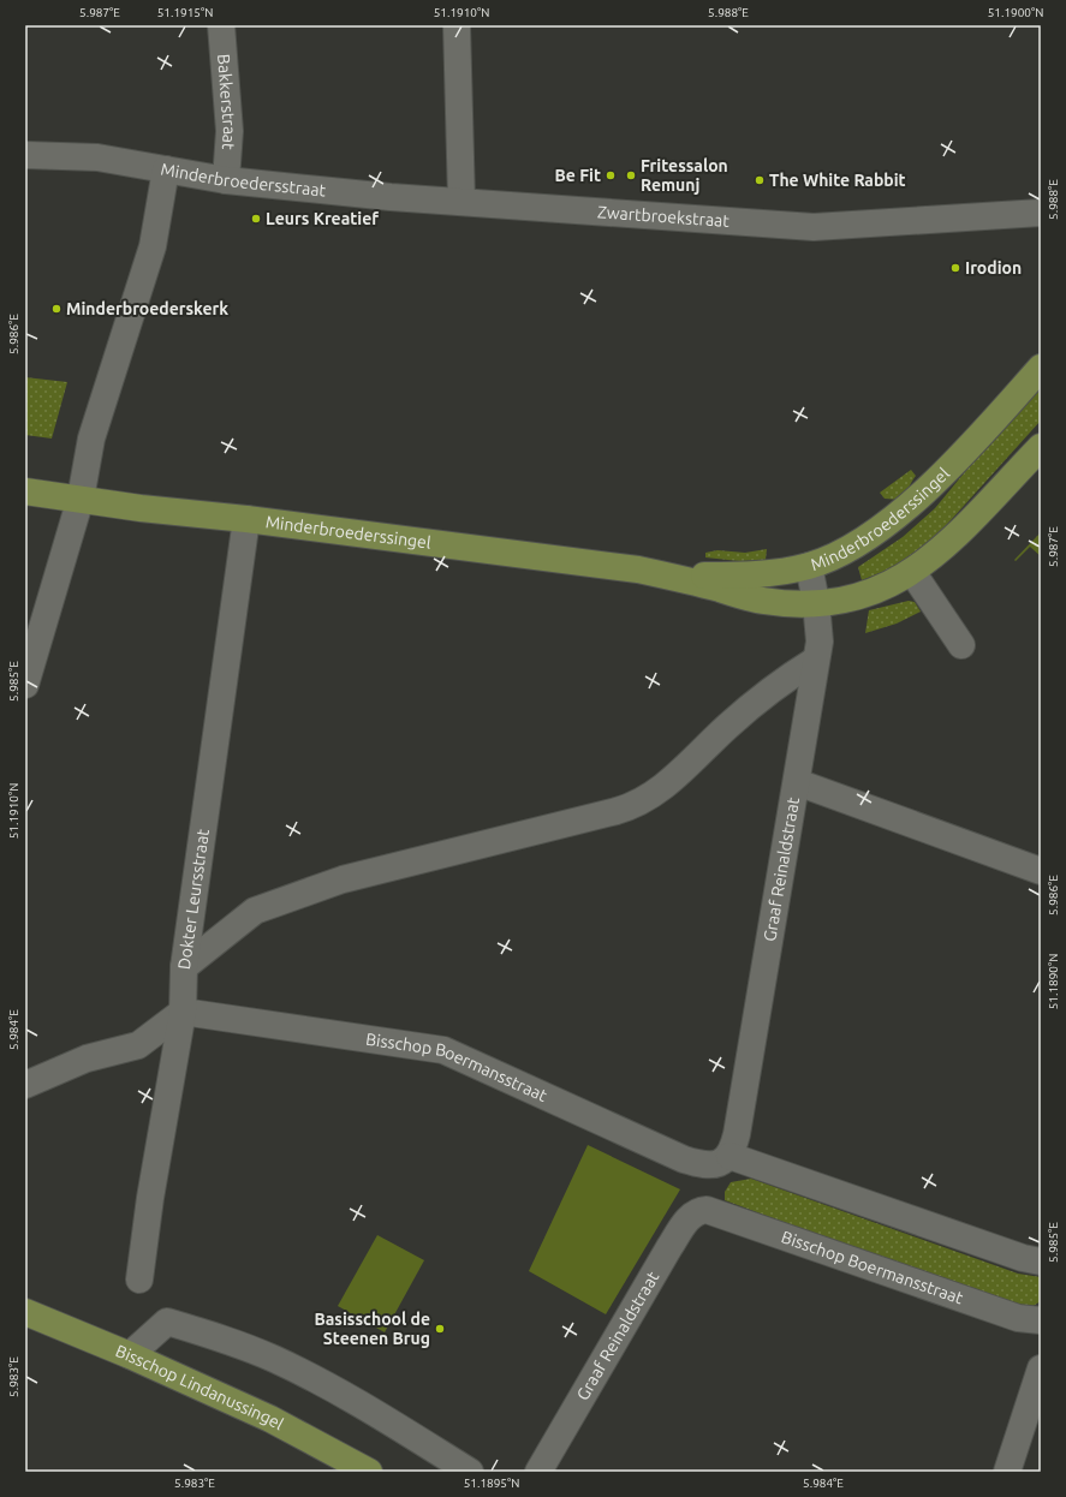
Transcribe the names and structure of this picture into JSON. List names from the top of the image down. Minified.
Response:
{"streets":{"main road":["Minderbroederssingel","Bisschop Lindanussingel"],"street":["Bakkerstraat","Minderbroedersstraat","Zwartbroekstraat","Graaf Reinaldstraat","Dokter Leursstraat","Bisschop Boermansstraat"]},"crossings":[["Bakkerstraat","Minderbroedersstraat"],["Minderbroedersstraat","Zwartbroekstraat"],["Minderbroederssingel","Graaf Reinaldstraat"],["Minderbroederssingel","Dokter Leursstraat"],["Graaf Reinaldstraat","Bisschop Boermansstraat"],["Dokter Leursstraat","Bisschop Boermansstraat"]],"places":["Be Fit","Fritessalon Remunj","The White Rabbit","Leurs Kreatief","Irodion","Minderbroederskerk","Basisschool de Steenen Brug"],"coordinates":["5.987°E","51.1915°N","51.1910°N","5.988°E","51.1900°N","5.986°E","5.985°E","51.1890°N","5.984°E","5.983°E","51.1895°N"]}
